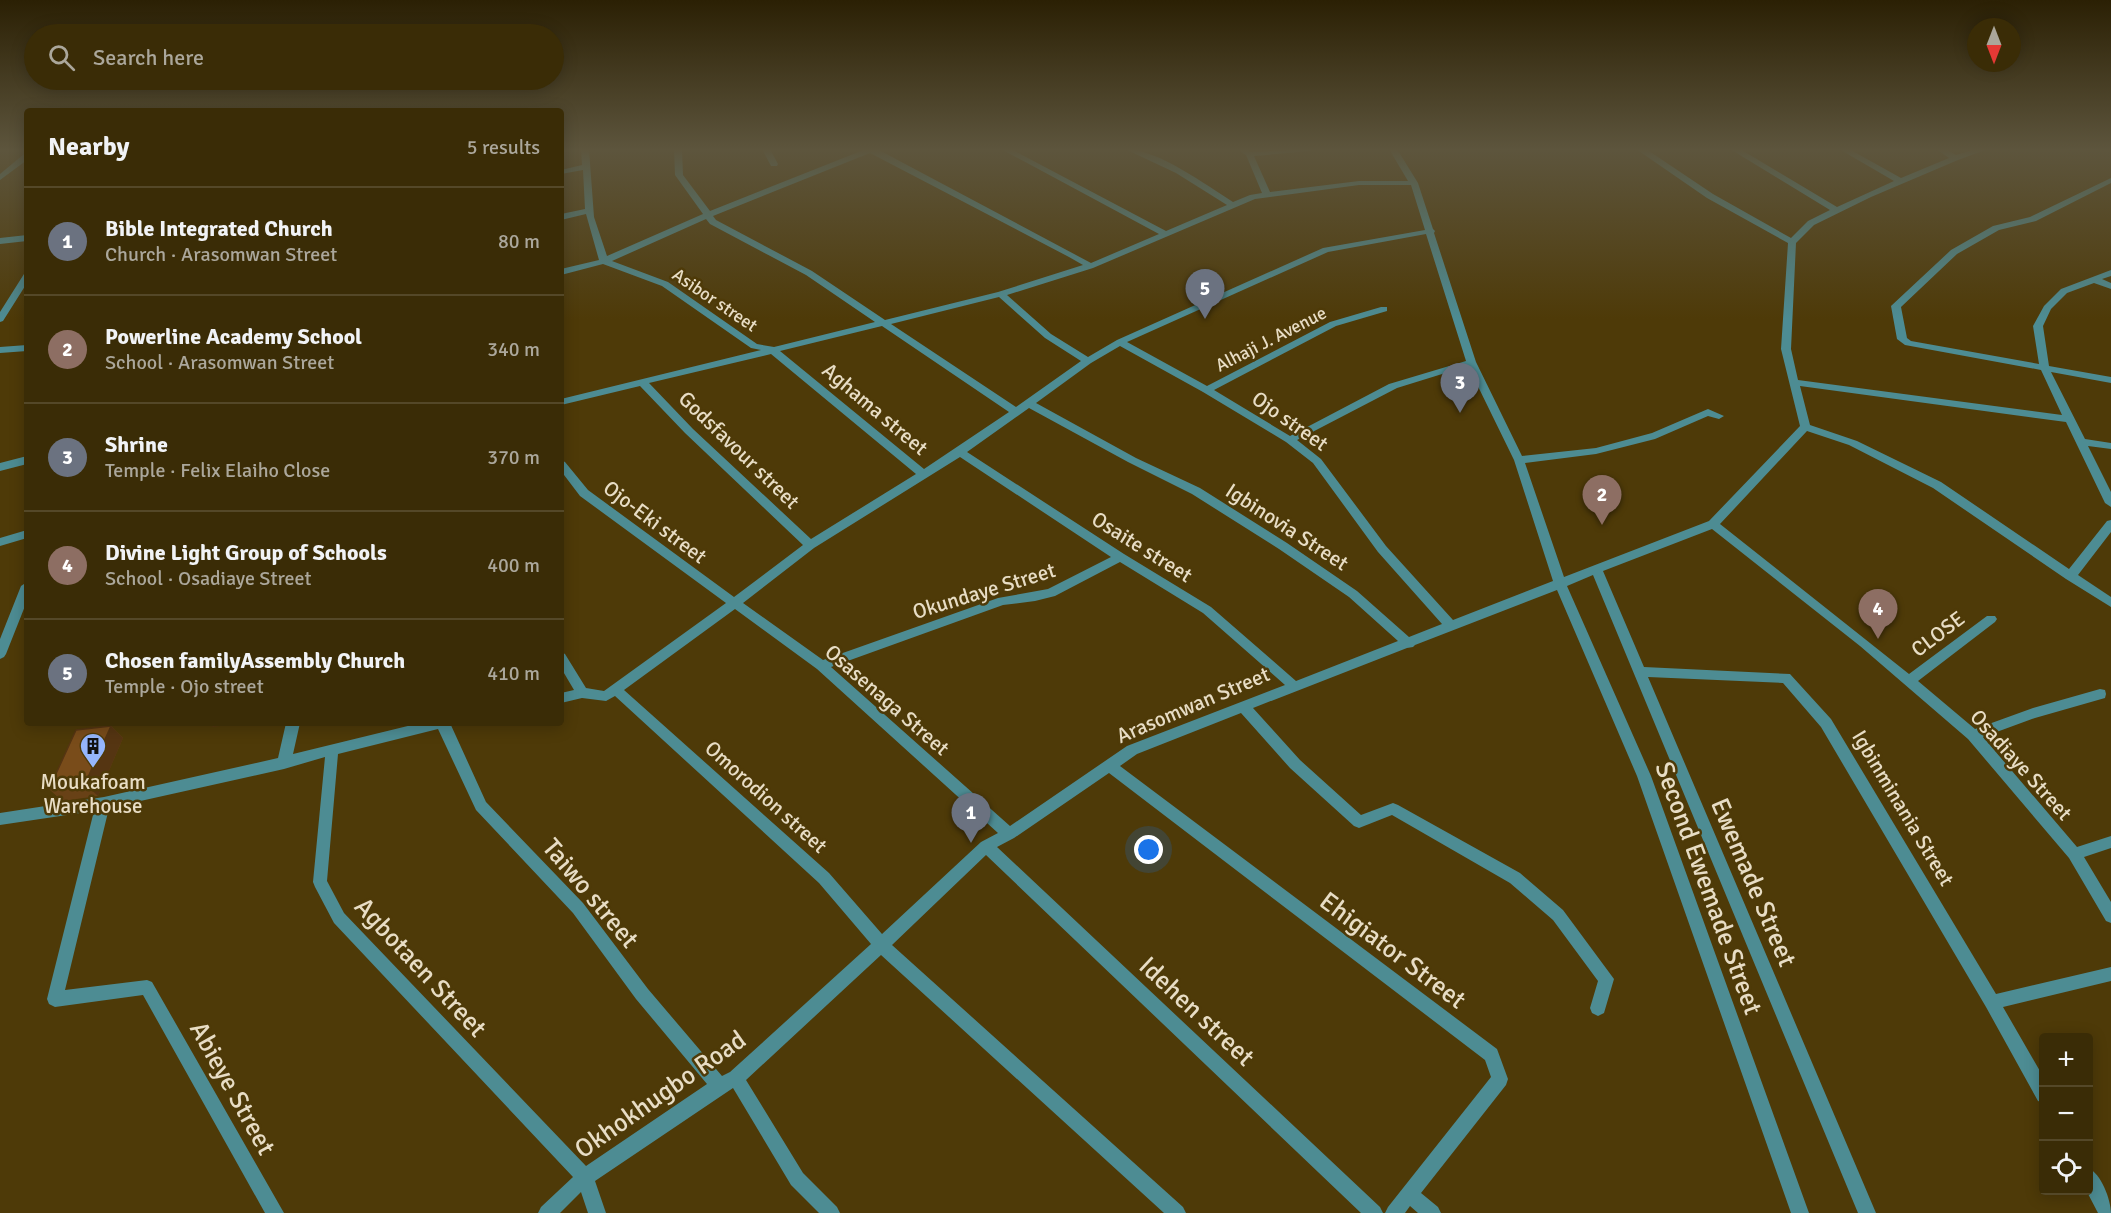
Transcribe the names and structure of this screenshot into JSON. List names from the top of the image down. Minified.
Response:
{"streets":{"street":["Asibor street","Alhaji J. Avenue","Aghama street","Ojo street","Godsfavour street","Ojo-Eki street","Igbinovia Street","Osaite street","Okundaye Street","CLOSE","Osasenaga Street","Arasomwan Street","Osadiaye Street","Omorodion street","Igbinminania Street","Ewemade Street","Second Ewemade Street","Taiwo street","Ehigiator Street","Agbotaen Street","Idehen street","Abieye Street","Okhokhugbo Road"]},"crossings":[["Asibor street","Aghama street"],["Alhaji J. Avenue","Ojo street"],["Ojo street","Arasomwan Street"],["Ojo-Eki street","Osasenaga Street"],["Igbinovia Street","Arasomwan Street"],["Osaite street","Okundaye Street"],["Osaite street","Arasomwan Street"],["Okundaye Street","Osasenaga Street"],["CLOSE","Osadiaye Street"],["Osasenaga Street","Arasomwan Street"],["Arasomwan Street","Osadiaye Street"],["Arasomwan Street","Omorodion street"],["Arasomwan Street","Ewemade Street"],["Arasomwan Street","Second Ewemade Street"],["Arasomwan Street","Ehigiator Street"],["Arasomwan Street","Idehen street"],["Arasomwan Street","Okhokhugbo Road"],["Omorodion street","Okhokhugbo Road"],["Igbinminania Street","Ewemade Street"],["Taiwo street","Okhokhugbo Road"],["Agbotaen Street","Okhokhugbo Road"]],"places":{"building":["Moukafoam Warehouse"]},"north":"bottom","page":{"search":"Search here","heading":["Nearby","5 results"],"list":[{"mark":"1","name":"Bible Integrated Church","note":"Church · Arasomwan Street","value":"80 m"},{"mark":"2","name":"Powerline Academy School","note":"School · Arasomwan Street","value":"340 m"},{"mark":"3","name":"Shrine","note":"Temple · Felix Elaiho Close","value":"370 m"},{"mark":"4","name":"Divine Light Group of Schools","note":"School · Osadiaye Street","value":"400 m"},{"mark":"5","name":"Chosen familyAssembly Church","note":"Temple · Ojo street","value":"410 m"}],"pins":["5","3","2","4","1"],"map_buttons":["+","−"]}}
